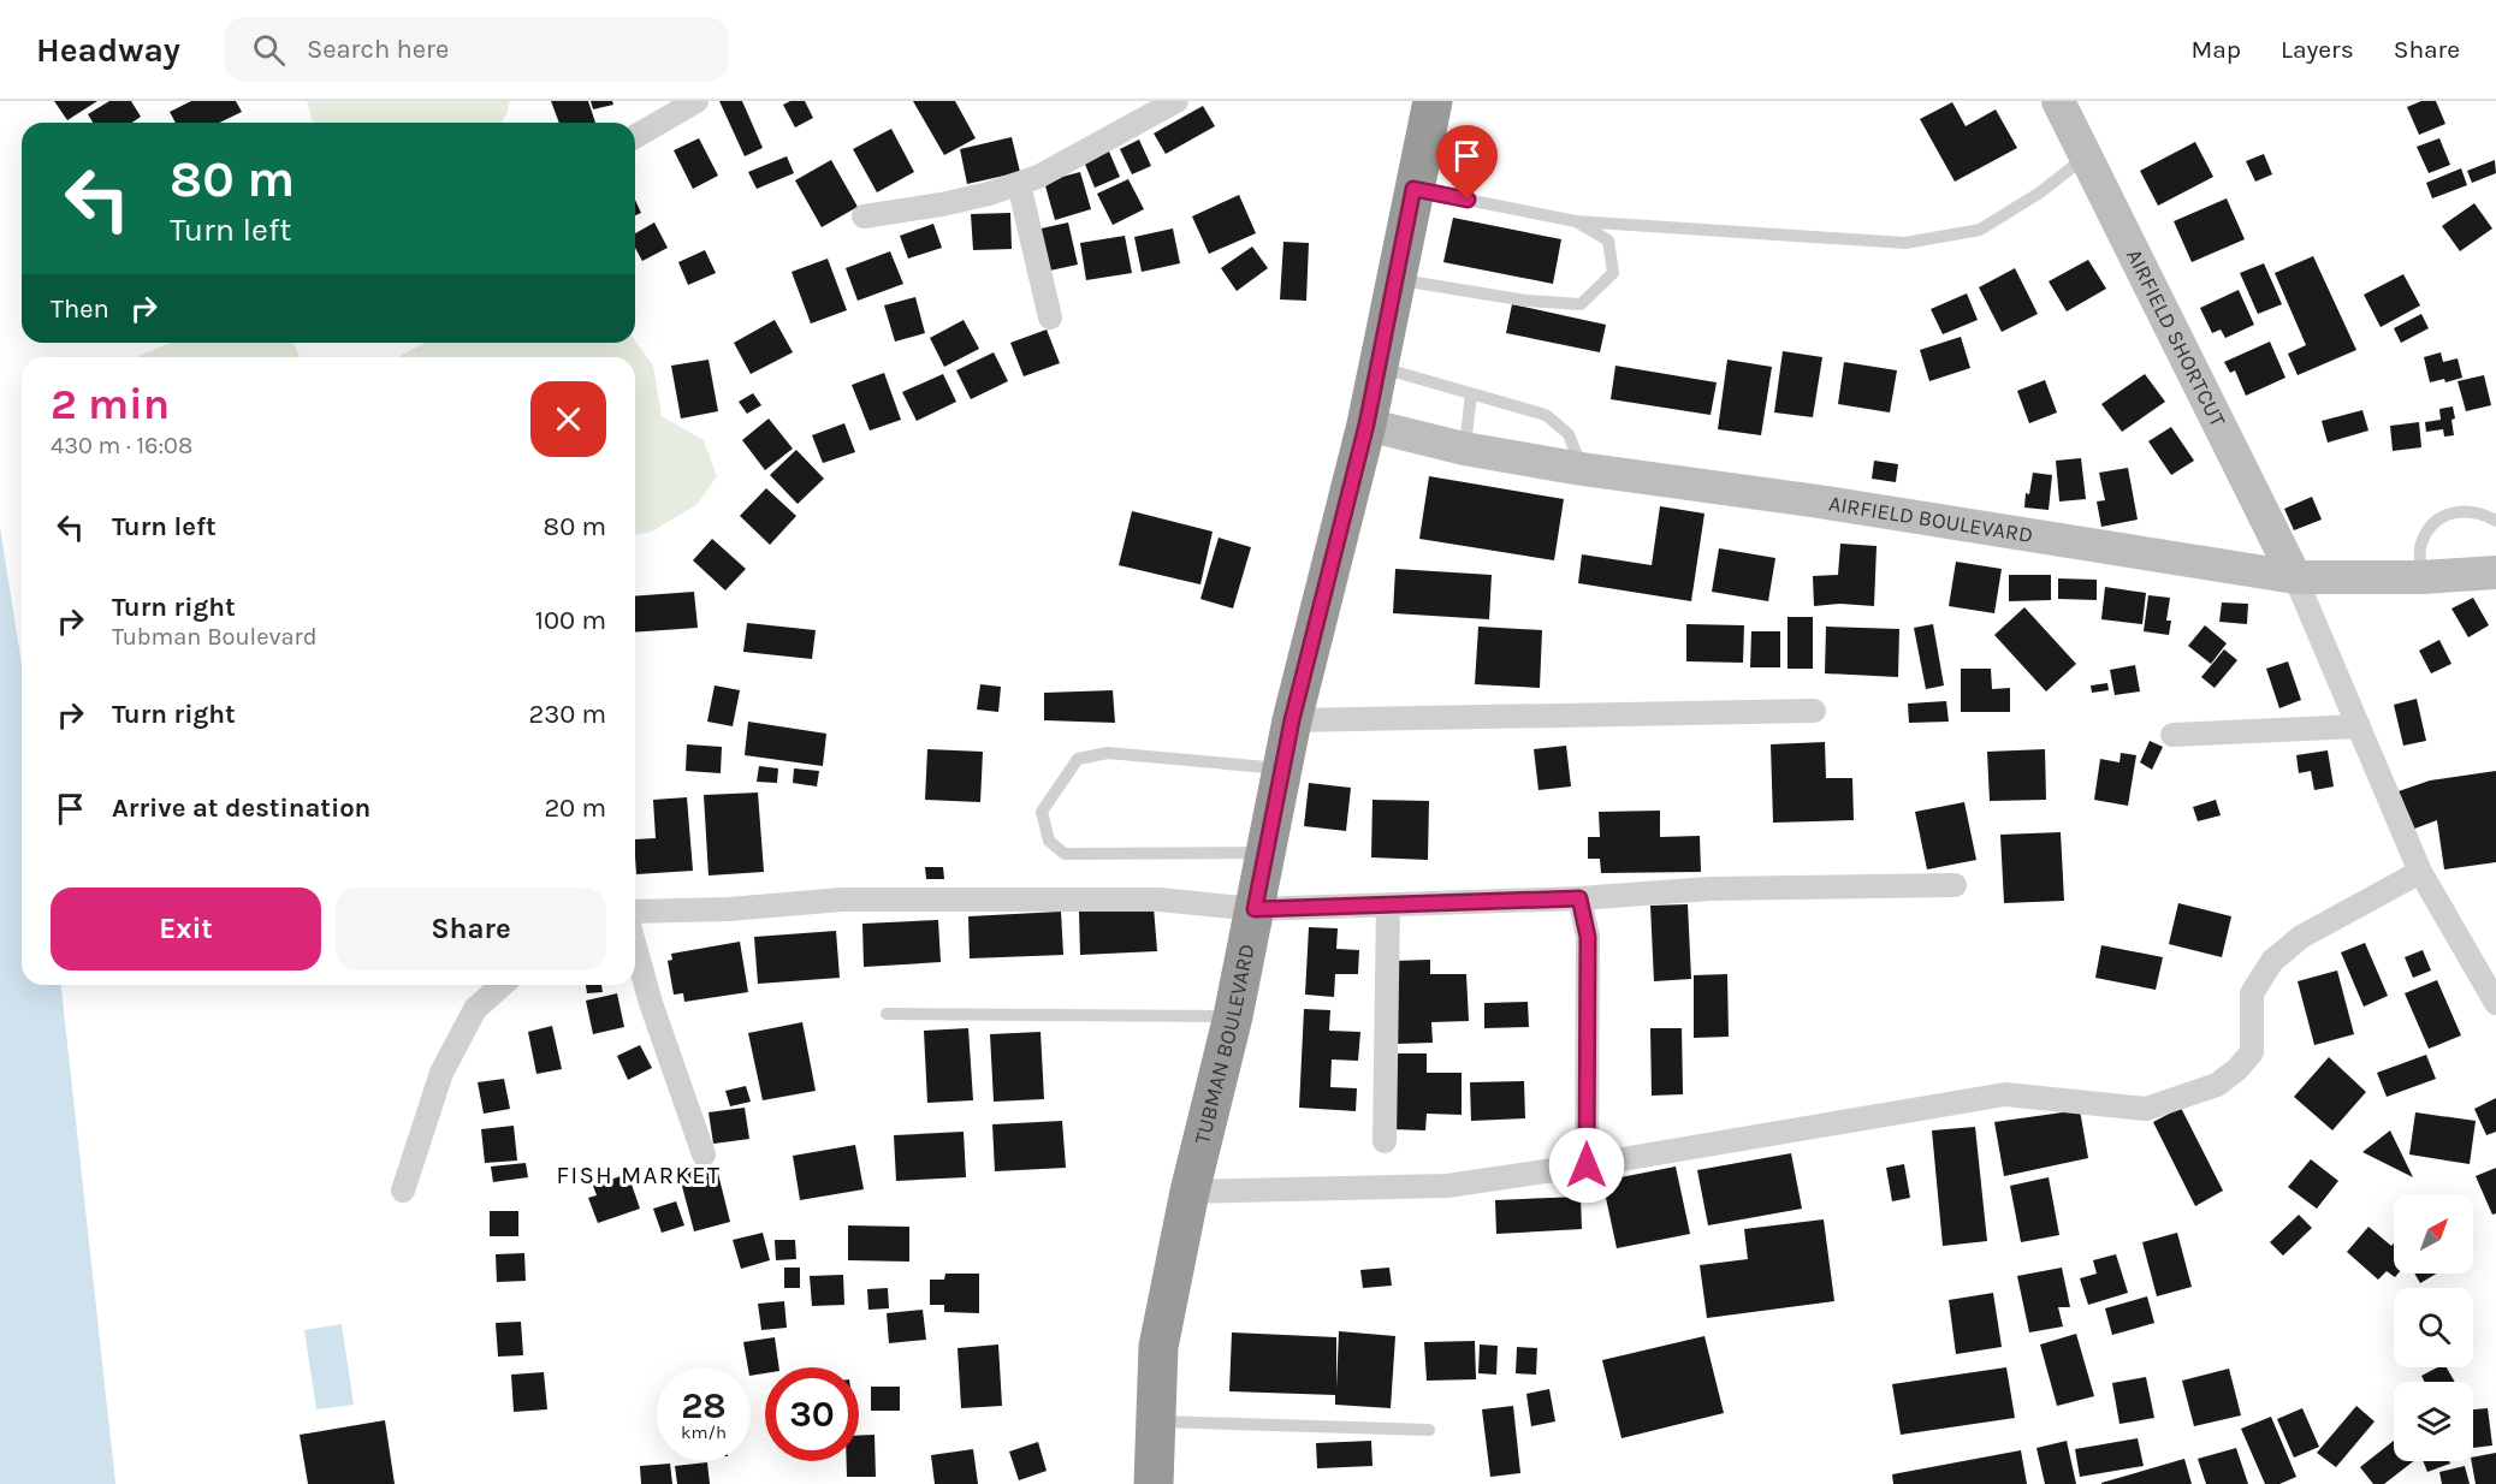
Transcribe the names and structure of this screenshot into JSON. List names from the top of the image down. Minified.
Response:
{"streets":{"highway":["TUBMAN BOULEVARD"],"street":["AIRFIELD SHORTCUT","AIRFIELD BOULEVARD"]},"crossings":[["AIRFIELD SHORTCUT","AIRFIELD BOULEVARD"],["AIRFIELD BOULEVARD","TUBMAN BOULEVARD"]],"districts":["FISH MARKET"],"north":"top right","page":{"header":"Headway","search":"Search here","nav":["Map","Layers","Share"],"turn":["80 m","Turn left"],"then":"Then","heading":["2 min","430 m · 16:08"],"list":[{"name":"Turn left","value":"80 m"},{"name":"Turn right","note":"Tubman Boulevard","value":"100 m"},{"name":"Turn right","value":"230 m"},{"name":"Arrive at destination","value":"20 m"}],"buttons":["Exit","Share"],"speed":"28 km/h","limit":"30"}}
